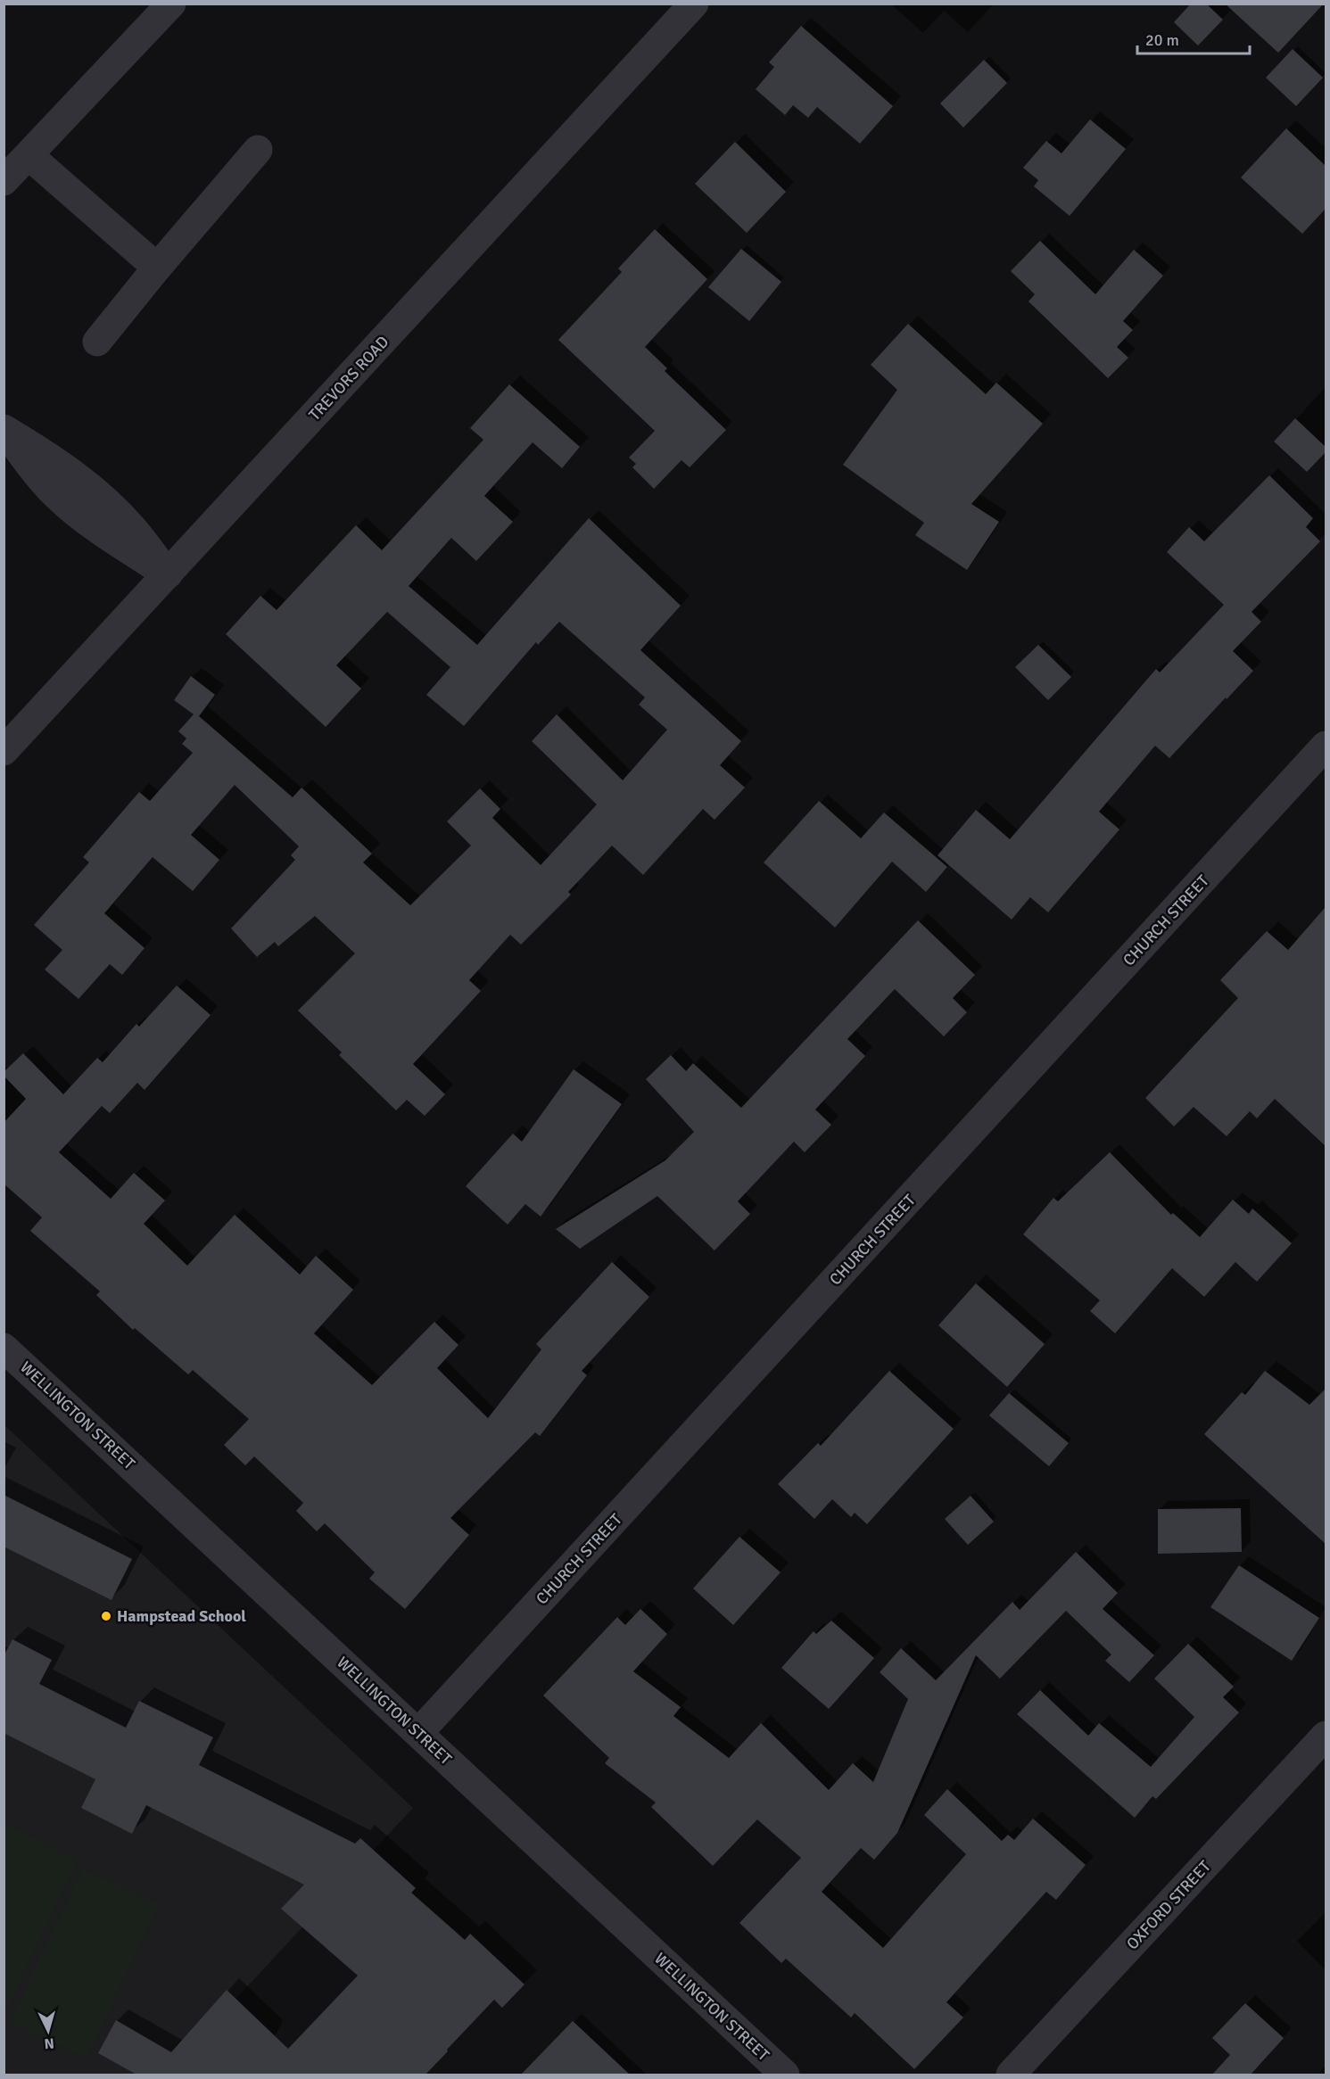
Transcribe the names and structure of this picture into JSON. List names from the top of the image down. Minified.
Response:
{"streets":{"street":["TREVORS ROAD","CHURCH STREET","WELLINGTON STREET","OXFORD STREET"]},"crossings":[["CHURCH STREET","WELLINGTON STREET"]],"places":["Hampstead School"],"scale_bar":"20 m","north":"bottom"}
